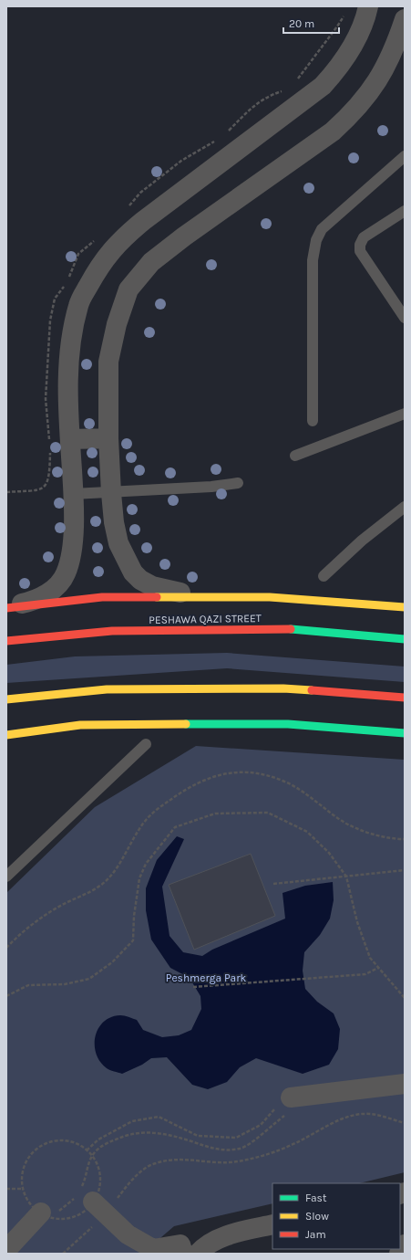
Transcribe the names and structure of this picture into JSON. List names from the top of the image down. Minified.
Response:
{"streets":{"main road":["PESHAWA QAZI STREET"]},"parks":["Peshmerga Park"],"legend":["Fast","Slow","Jam"],"scale_bar":"20 m"}
